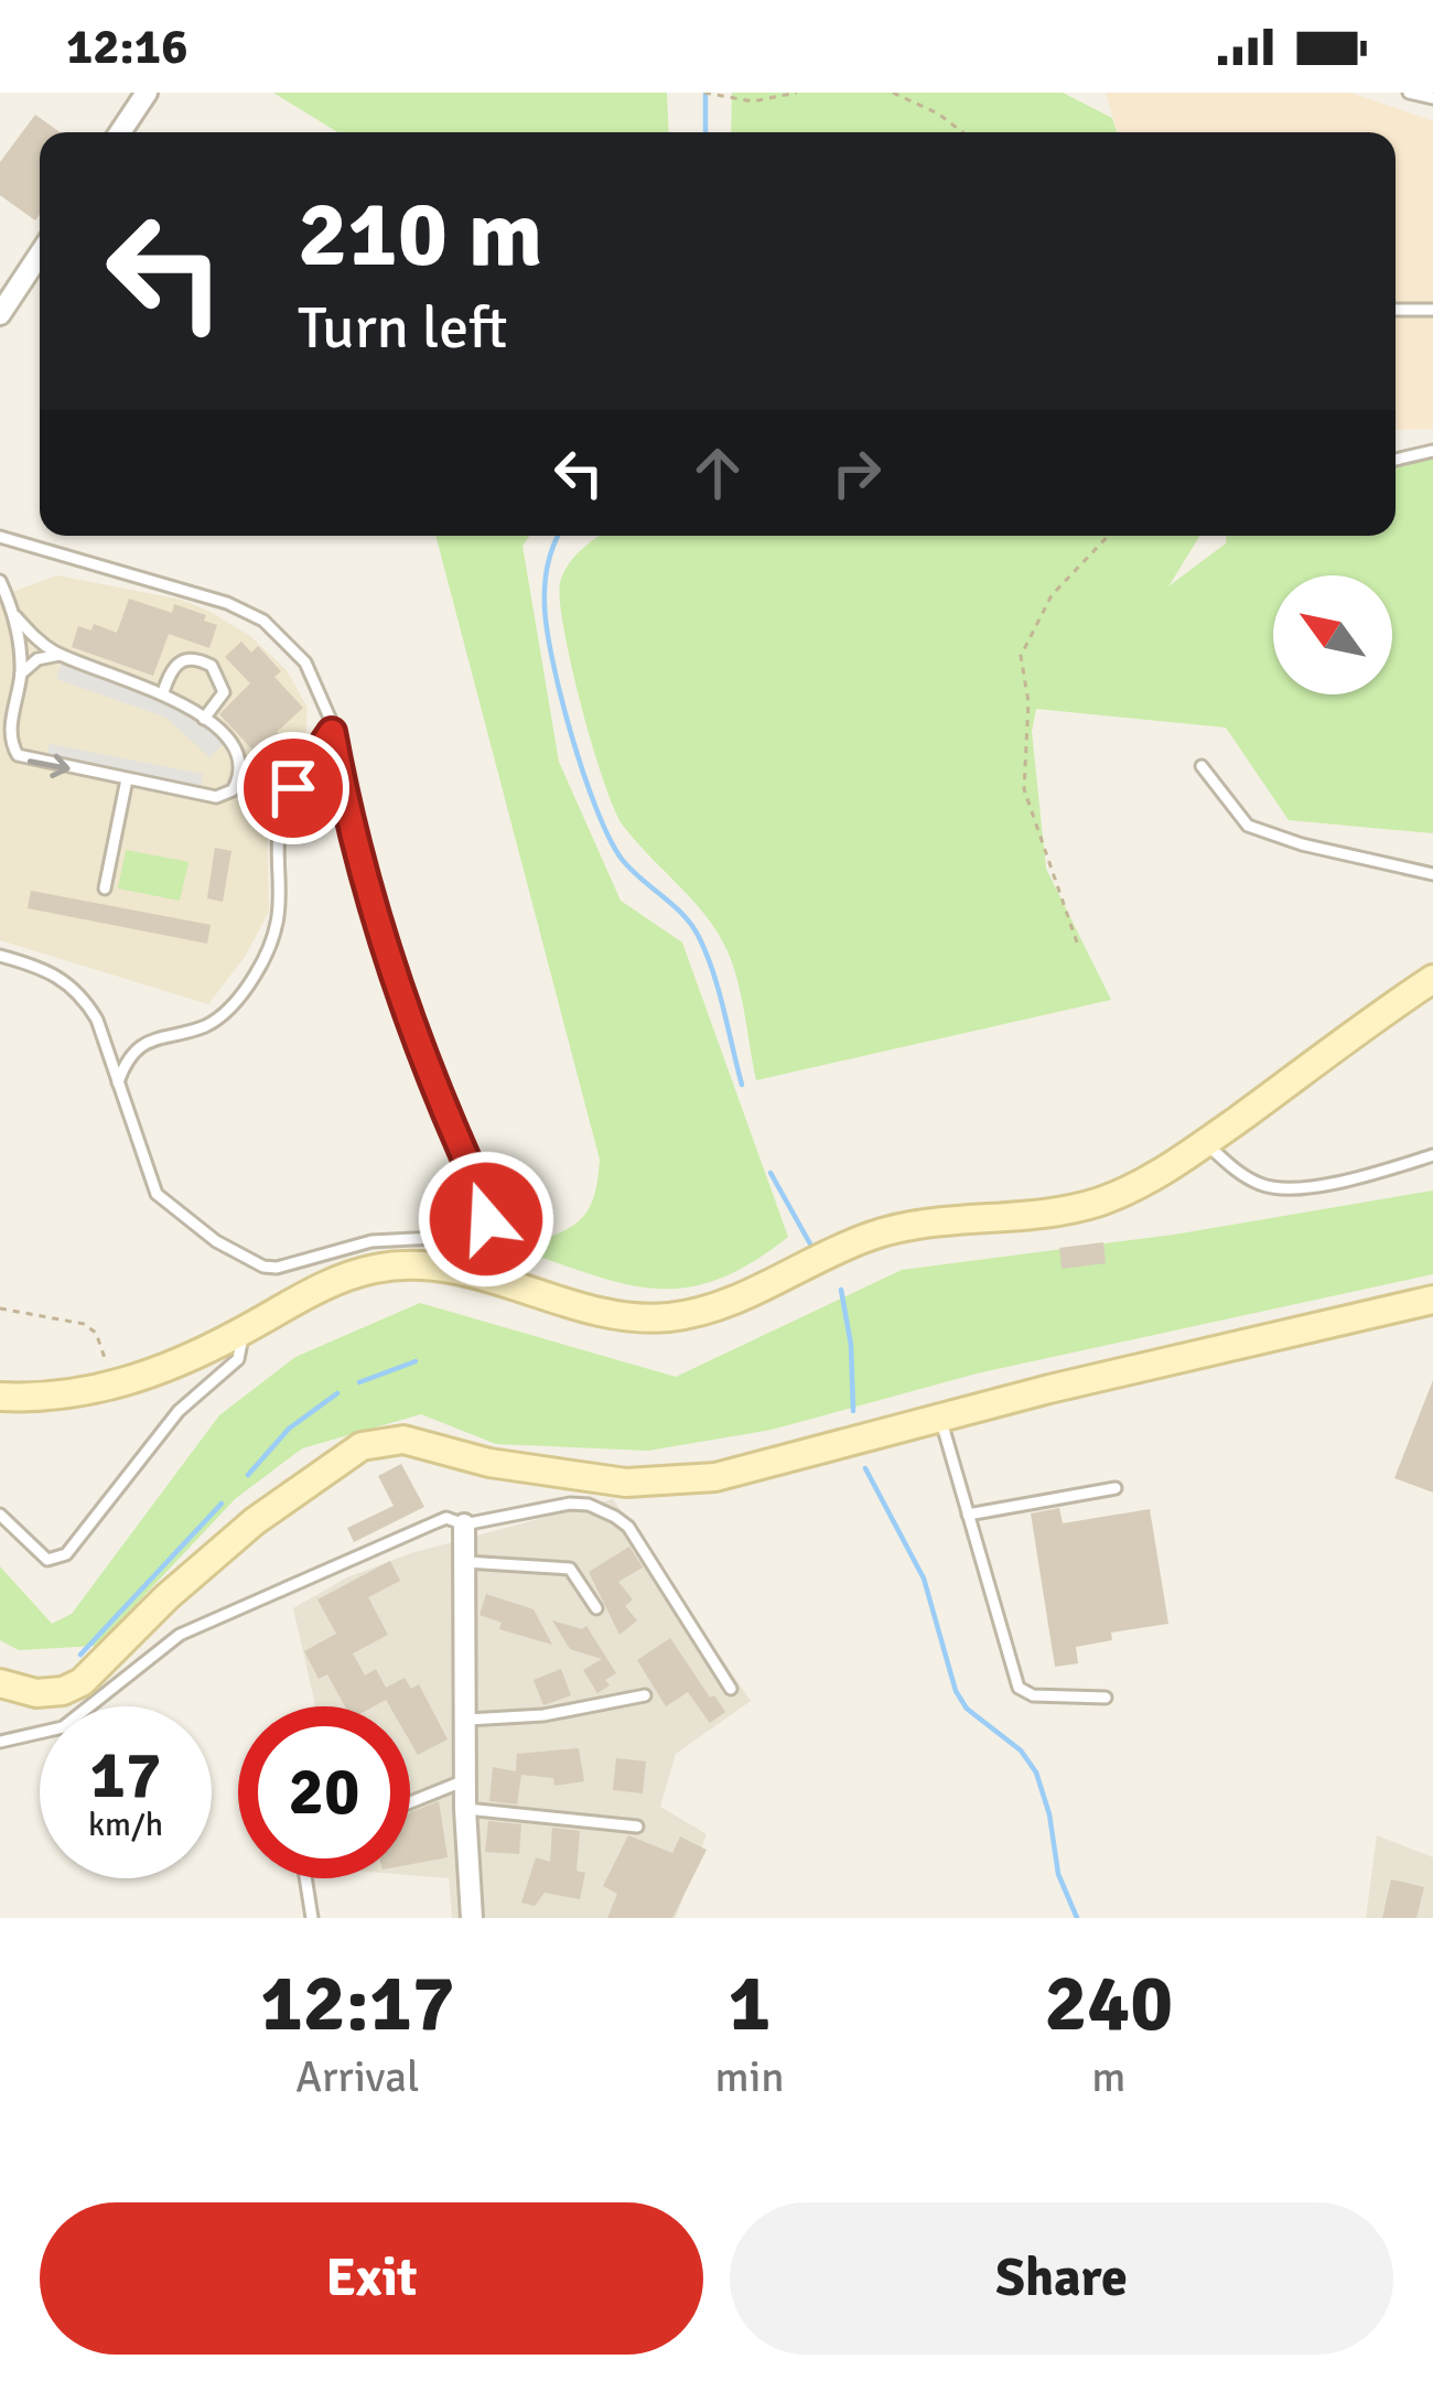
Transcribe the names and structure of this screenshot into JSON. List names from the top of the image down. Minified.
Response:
{"north":"top left","page":{"status":"12:16","turn":["210 m","Turn left"],"speed":"17 km/h","limit":"20","eta":["12:17","Arrival","1","min","240","m"],"buttons":["Exit","Share"]}}
